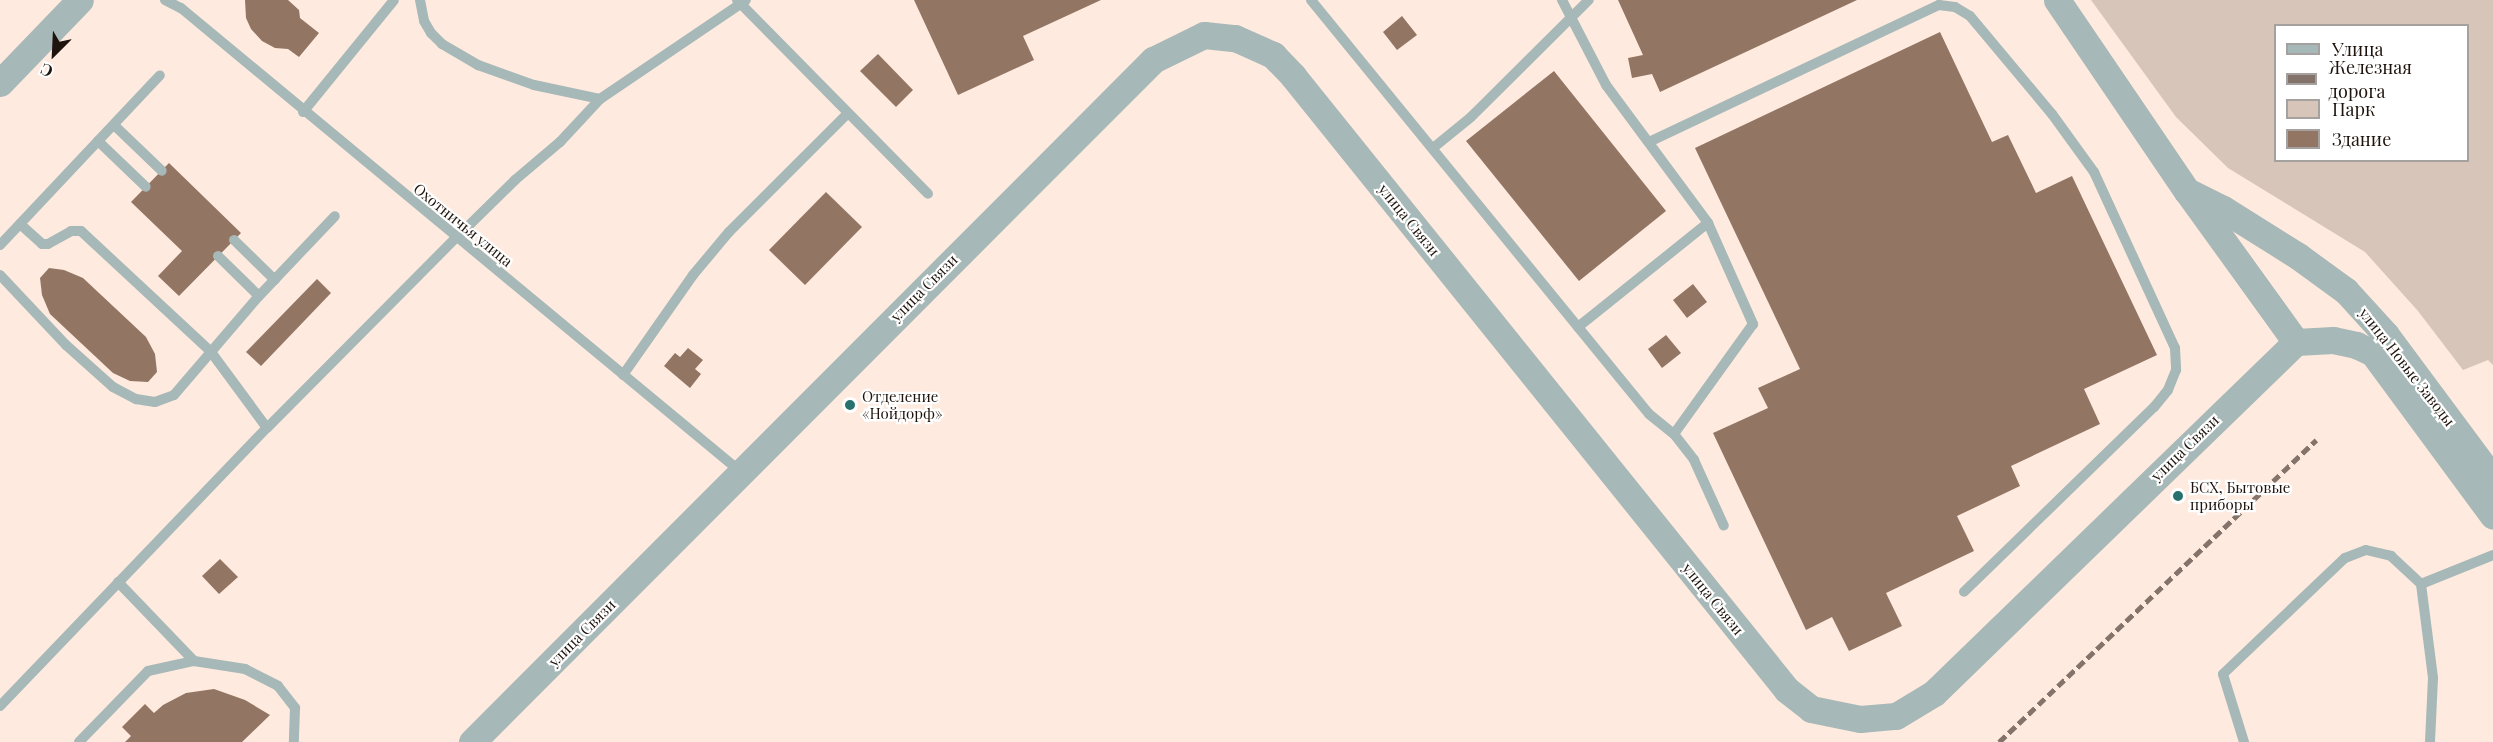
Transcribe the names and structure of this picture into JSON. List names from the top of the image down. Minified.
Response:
{"streets":{"street":["улица Связи","улица Новые Заводы"],"lane":["Охотничья улица"]},"crossings":[["улица Связи","Охотничья улица"],["улица Связи","улица Новые Заводы"]],"places":["Отделение «Нойдорф»","БСХ, Бытовые приборы"],"legend":["Улица","Железная дорога","Парк","Здание"],"north":"bottom left"}
